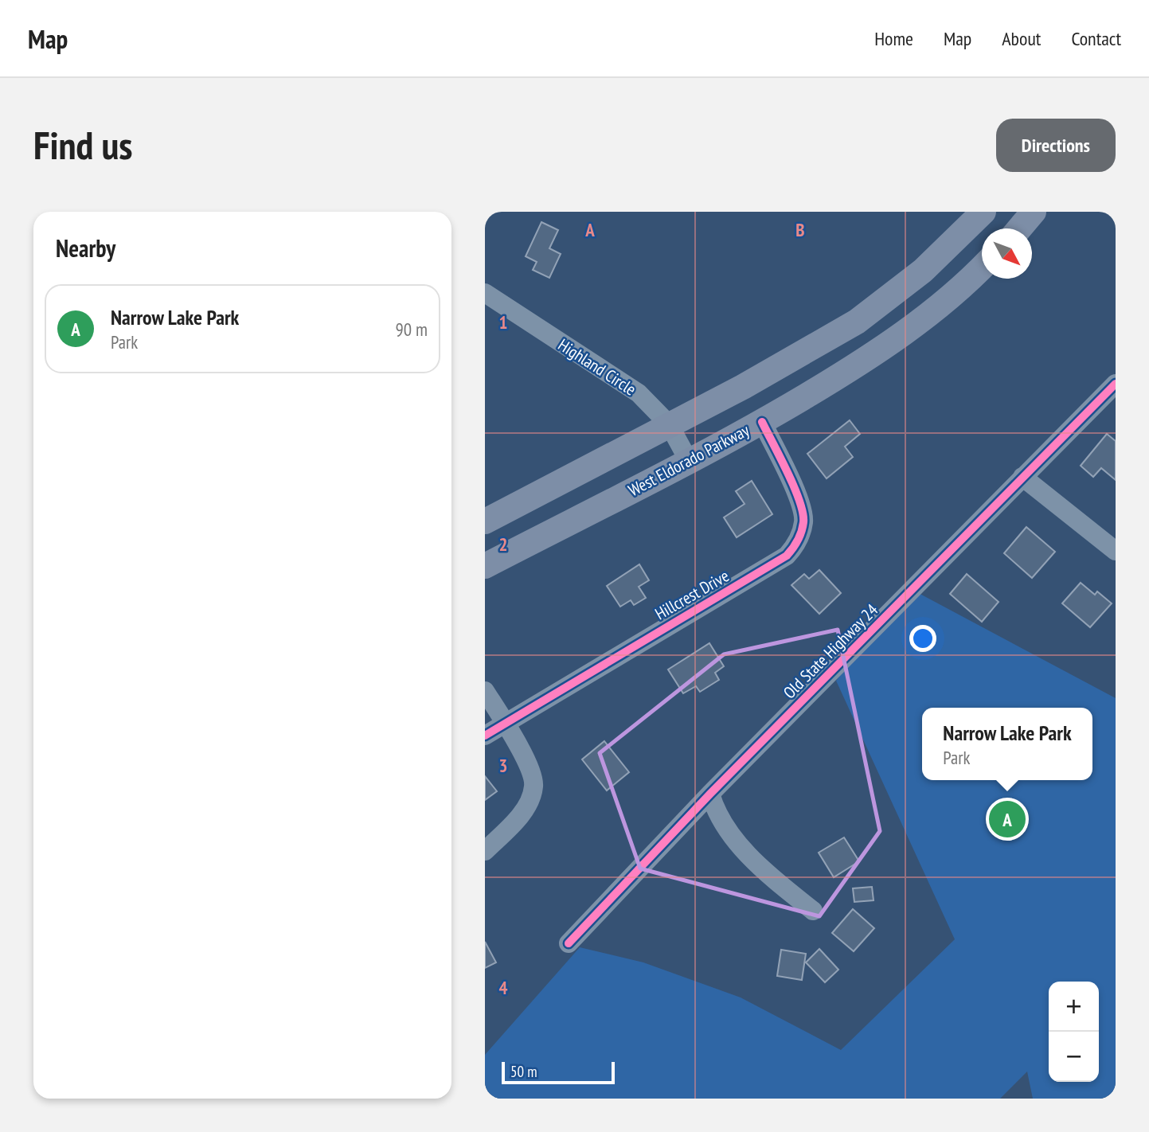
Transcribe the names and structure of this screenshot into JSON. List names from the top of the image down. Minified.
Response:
{"streets":{"main road":["West Eldorado Parkway"],"street":["Highland Circle","Hillcrest Drive","Old State Highway 24"]},"crossings":[["Highland Circle","West Eldorado Parkway"],["West Eldorado Parkway","Hillcrest Drive"]],"scale_bar":"50 m","north":"bottom right","page":{"header":"Map","nav":["Home","Map","About","Contact"],"buttons":"Directions","title":"Find us","heading":"Nearby","list":[{"mark":"A","name":"Narrow Lake Park","note":"Park","value":"90 m"}],"popup":["Narrow Lake Park","Park"],"pins":"A","map_buttons":["+","−"],"scale":"50 m"},"grid":{"columns":["A","B"],"rows":["1","2","3","4"]}}
